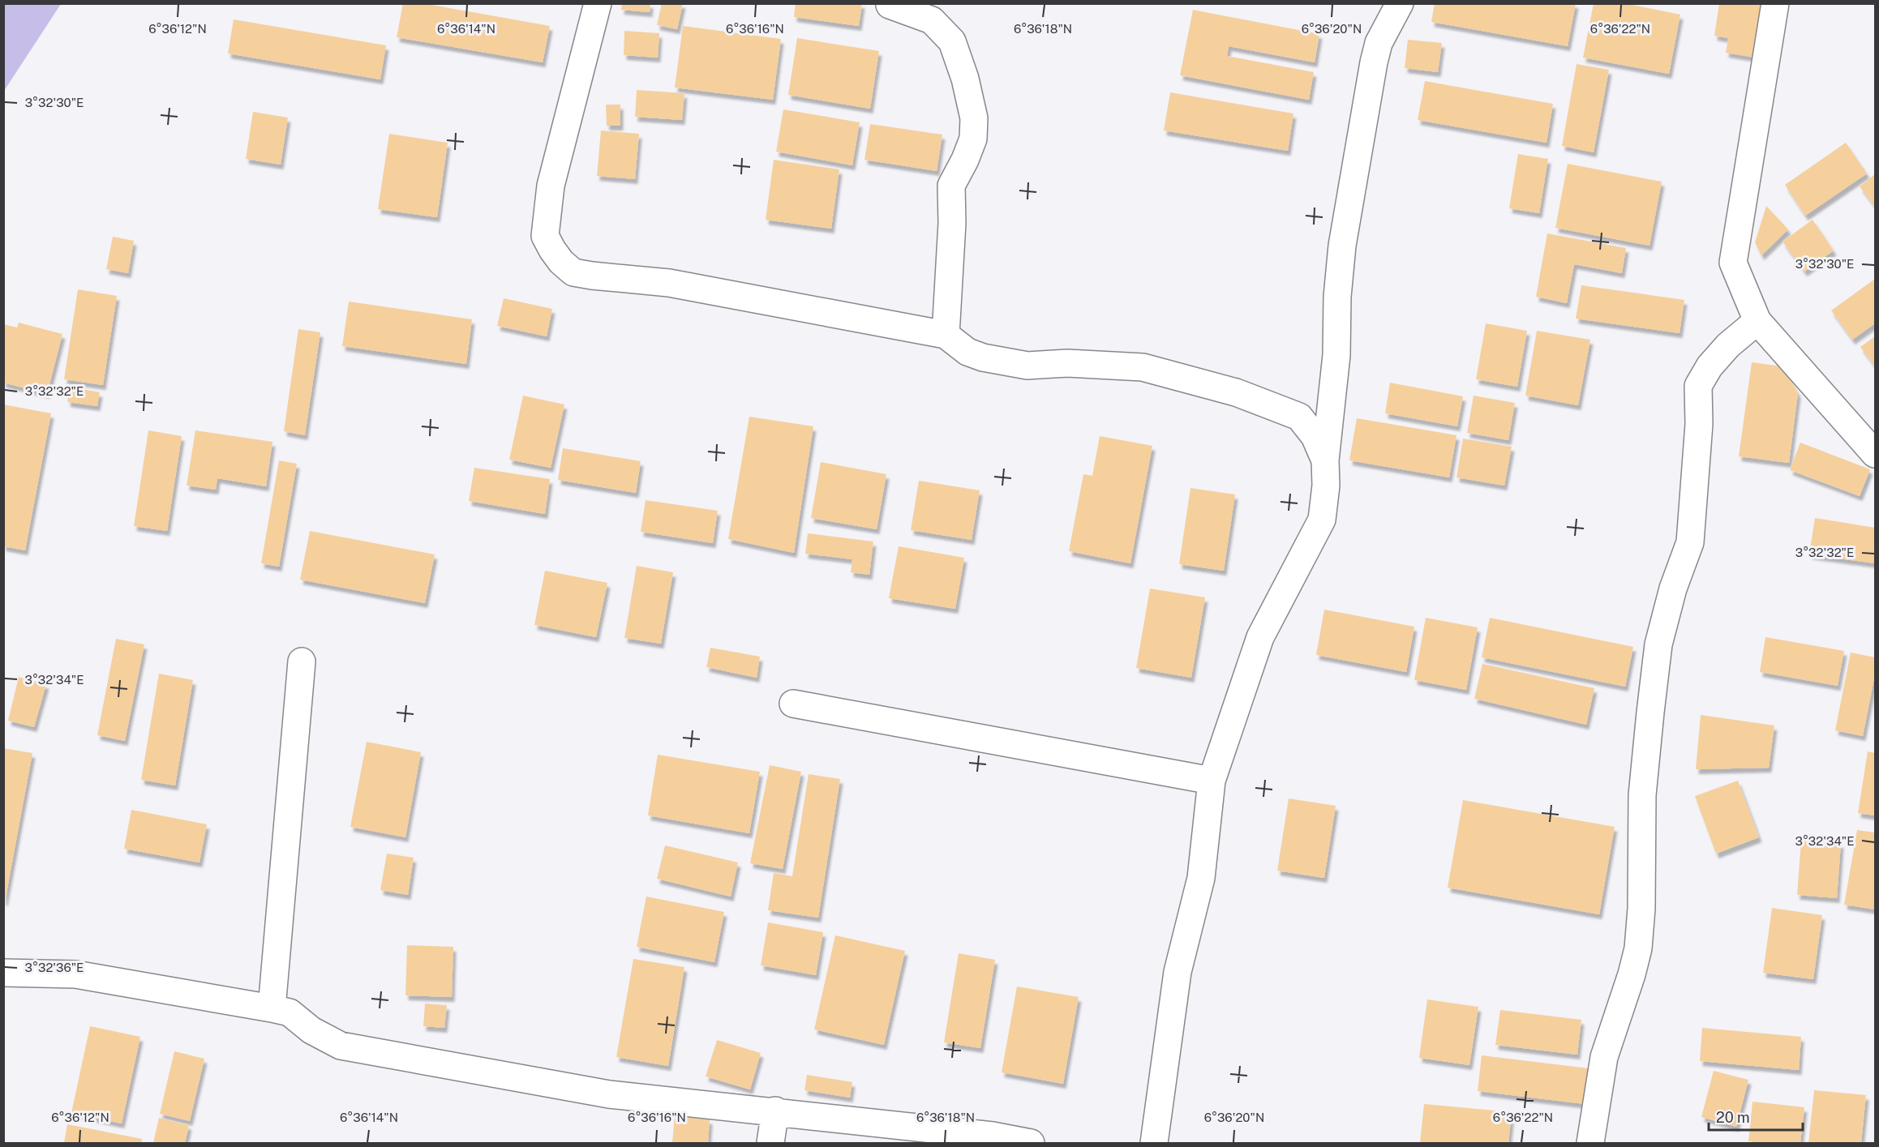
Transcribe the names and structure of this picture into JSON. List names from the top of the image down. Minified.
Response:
{"scale_bar":"20 m","coordinates":["6°36'12\"N","6°36'14\"N","6°36'16\"N","6°36'18\"N","6°36'20\"N","6°36'22\"N","3°32'30\"E","3°32'32\"E","3°32'34\"E","3°32'36\"E"]}
